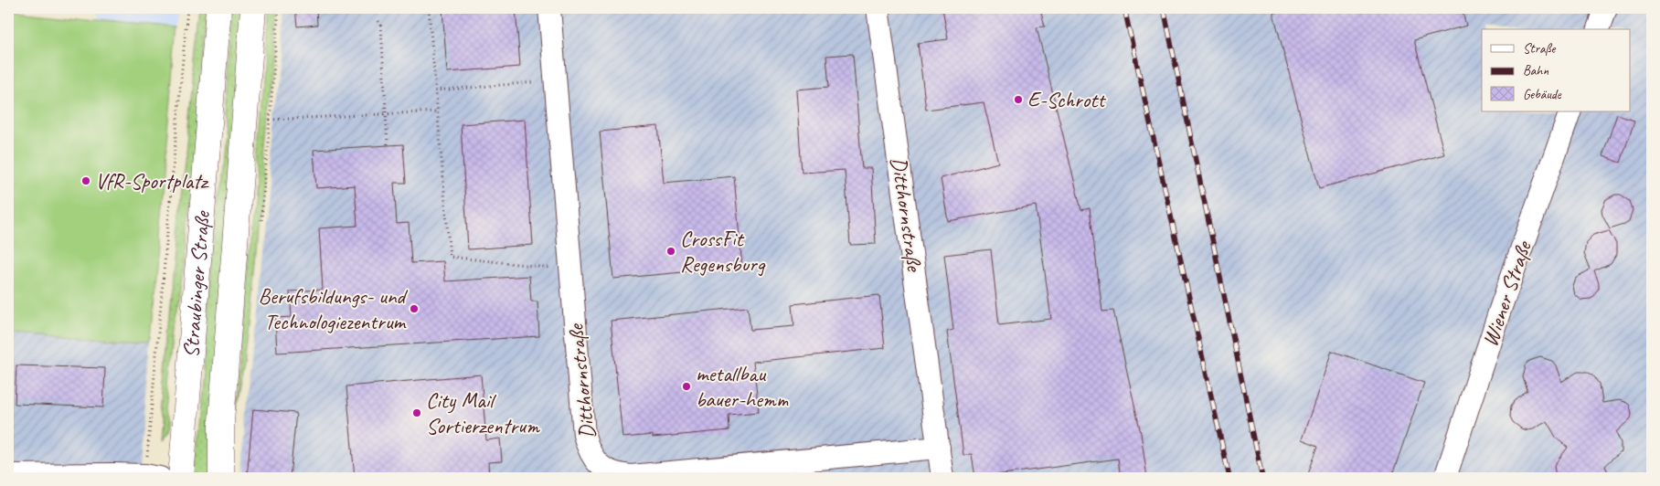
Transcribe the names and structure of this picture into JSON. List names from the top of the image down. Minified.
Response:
{"streets":{"main road":["Straubinger Straße"],"street":["Ditthornstraße","Wiener Straße"]},"places":["E-Schrott","VfR-Sportplatz","CrossFit Regensburg","Berufsbildungs- und Technologiezentrum","metallbau bauer-hemm","City Mail Sortierzentrum"],"legend":["Straße","Bahn","Gebäude"]}
